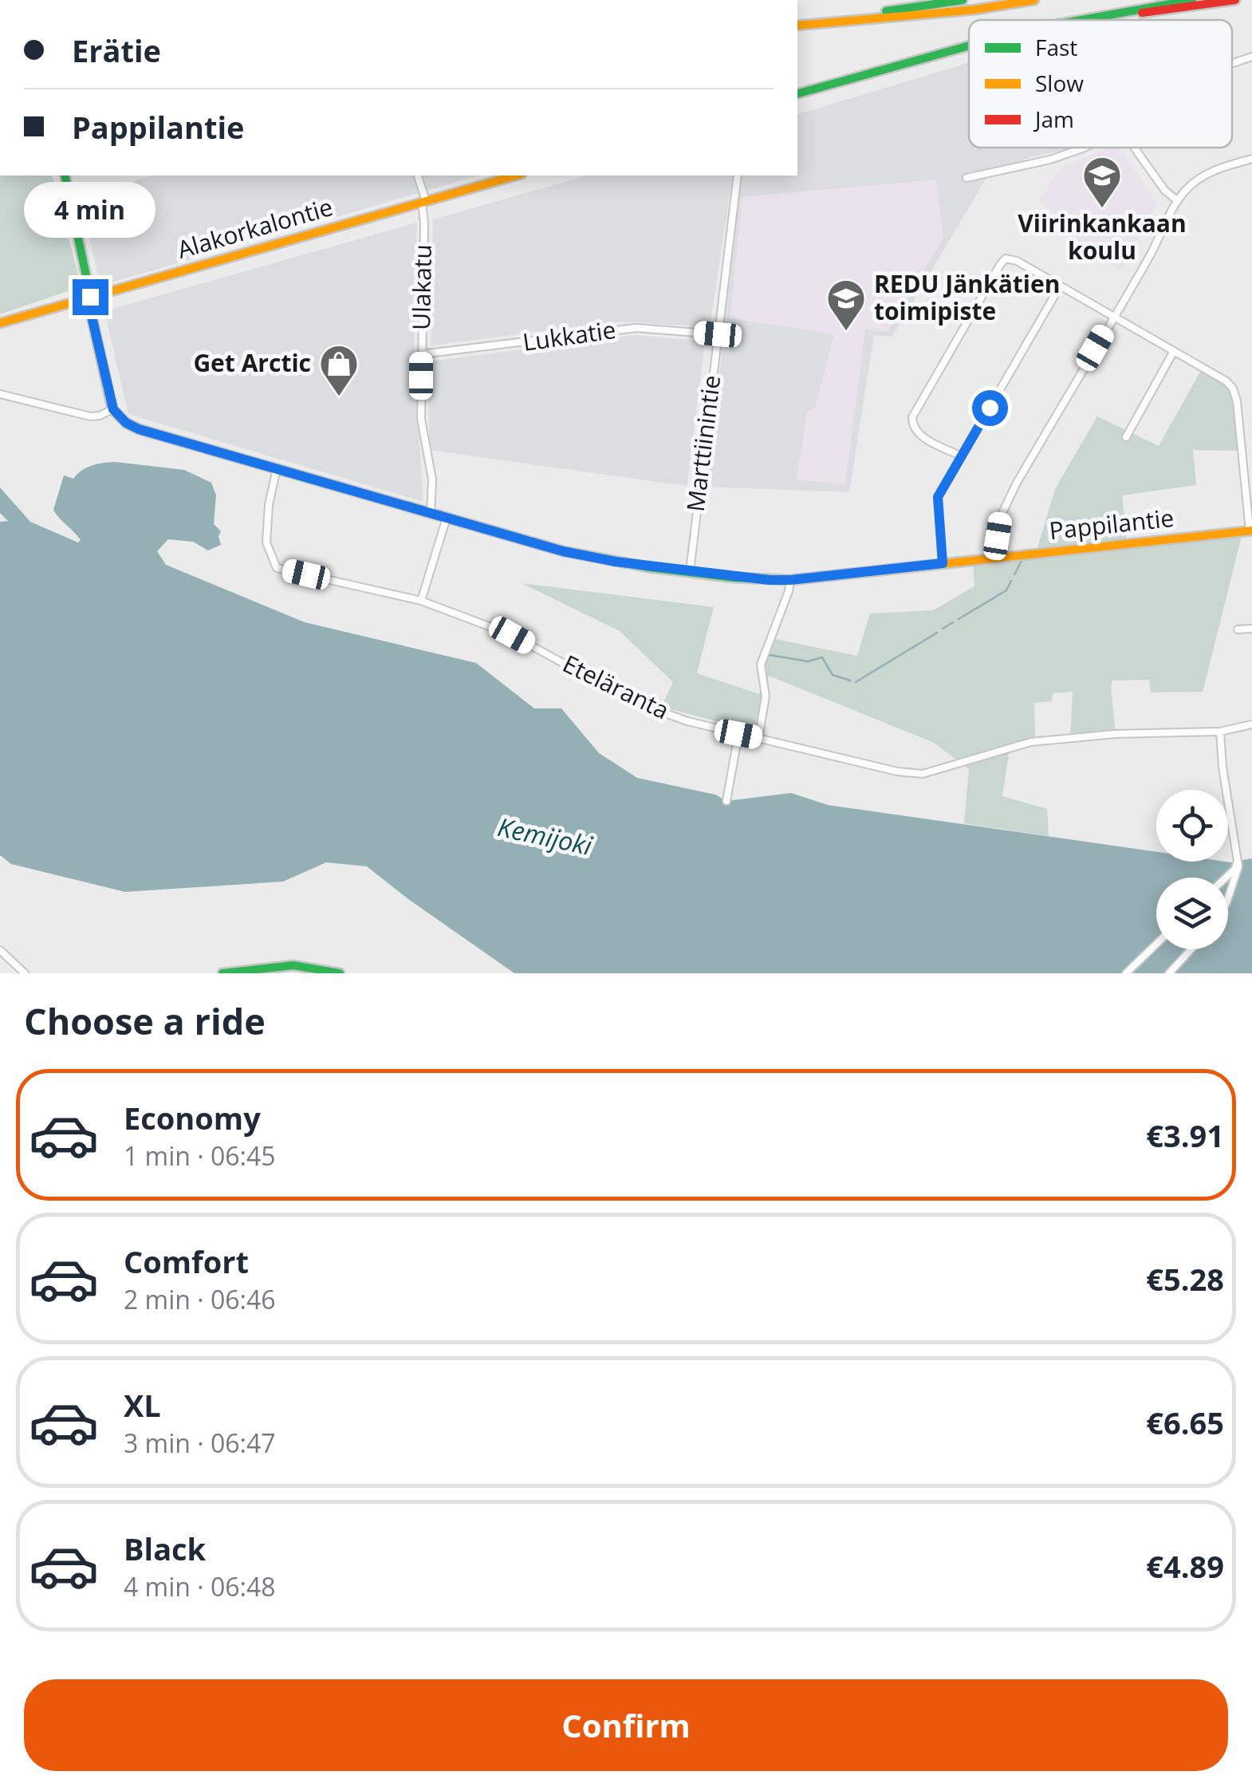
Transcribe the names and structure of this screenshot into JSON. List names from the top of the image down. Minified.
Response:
{"streets":{"main road":["Alakorkalontie","Pappilantie"],"street":["Ulakatu","Lukkatie","Marttiinintie","Eteläranta"]},"crossings":[["Alakorkalontie","Ulakatu"],["Ulakatu","Lukkatie"],["Ulakatu","Pappilantie"],["Lukkatie","Marttiinintie"],["Marttiinintie","Pappilantie"],["Pappilantie","Eteläranta"]],"water":["Kemijoki"],"places":{"school or university":["Viirinkankaan koulu","REDU Jänkätien toimipiste"],"shop":["Get Arctic"]},"legend":["Fast","Slow","Jam"],"page":{"banner":["Erätie","Pappilantie"],"bubble":"4 min","heading":"Choose a ride","list":[{"name":"Economy","note":"1 min · 06:45","value":"€3.91"},{"name":"Comfort","note":"2 min · 06:46","value":"€5.28"},{"name":"XL","note":"3 min · 06:47","value":"€6.65"},{"name":"Black","note":"4 min · 06:48","value":"€4.89"}],"buttons":"Confirm"}}
